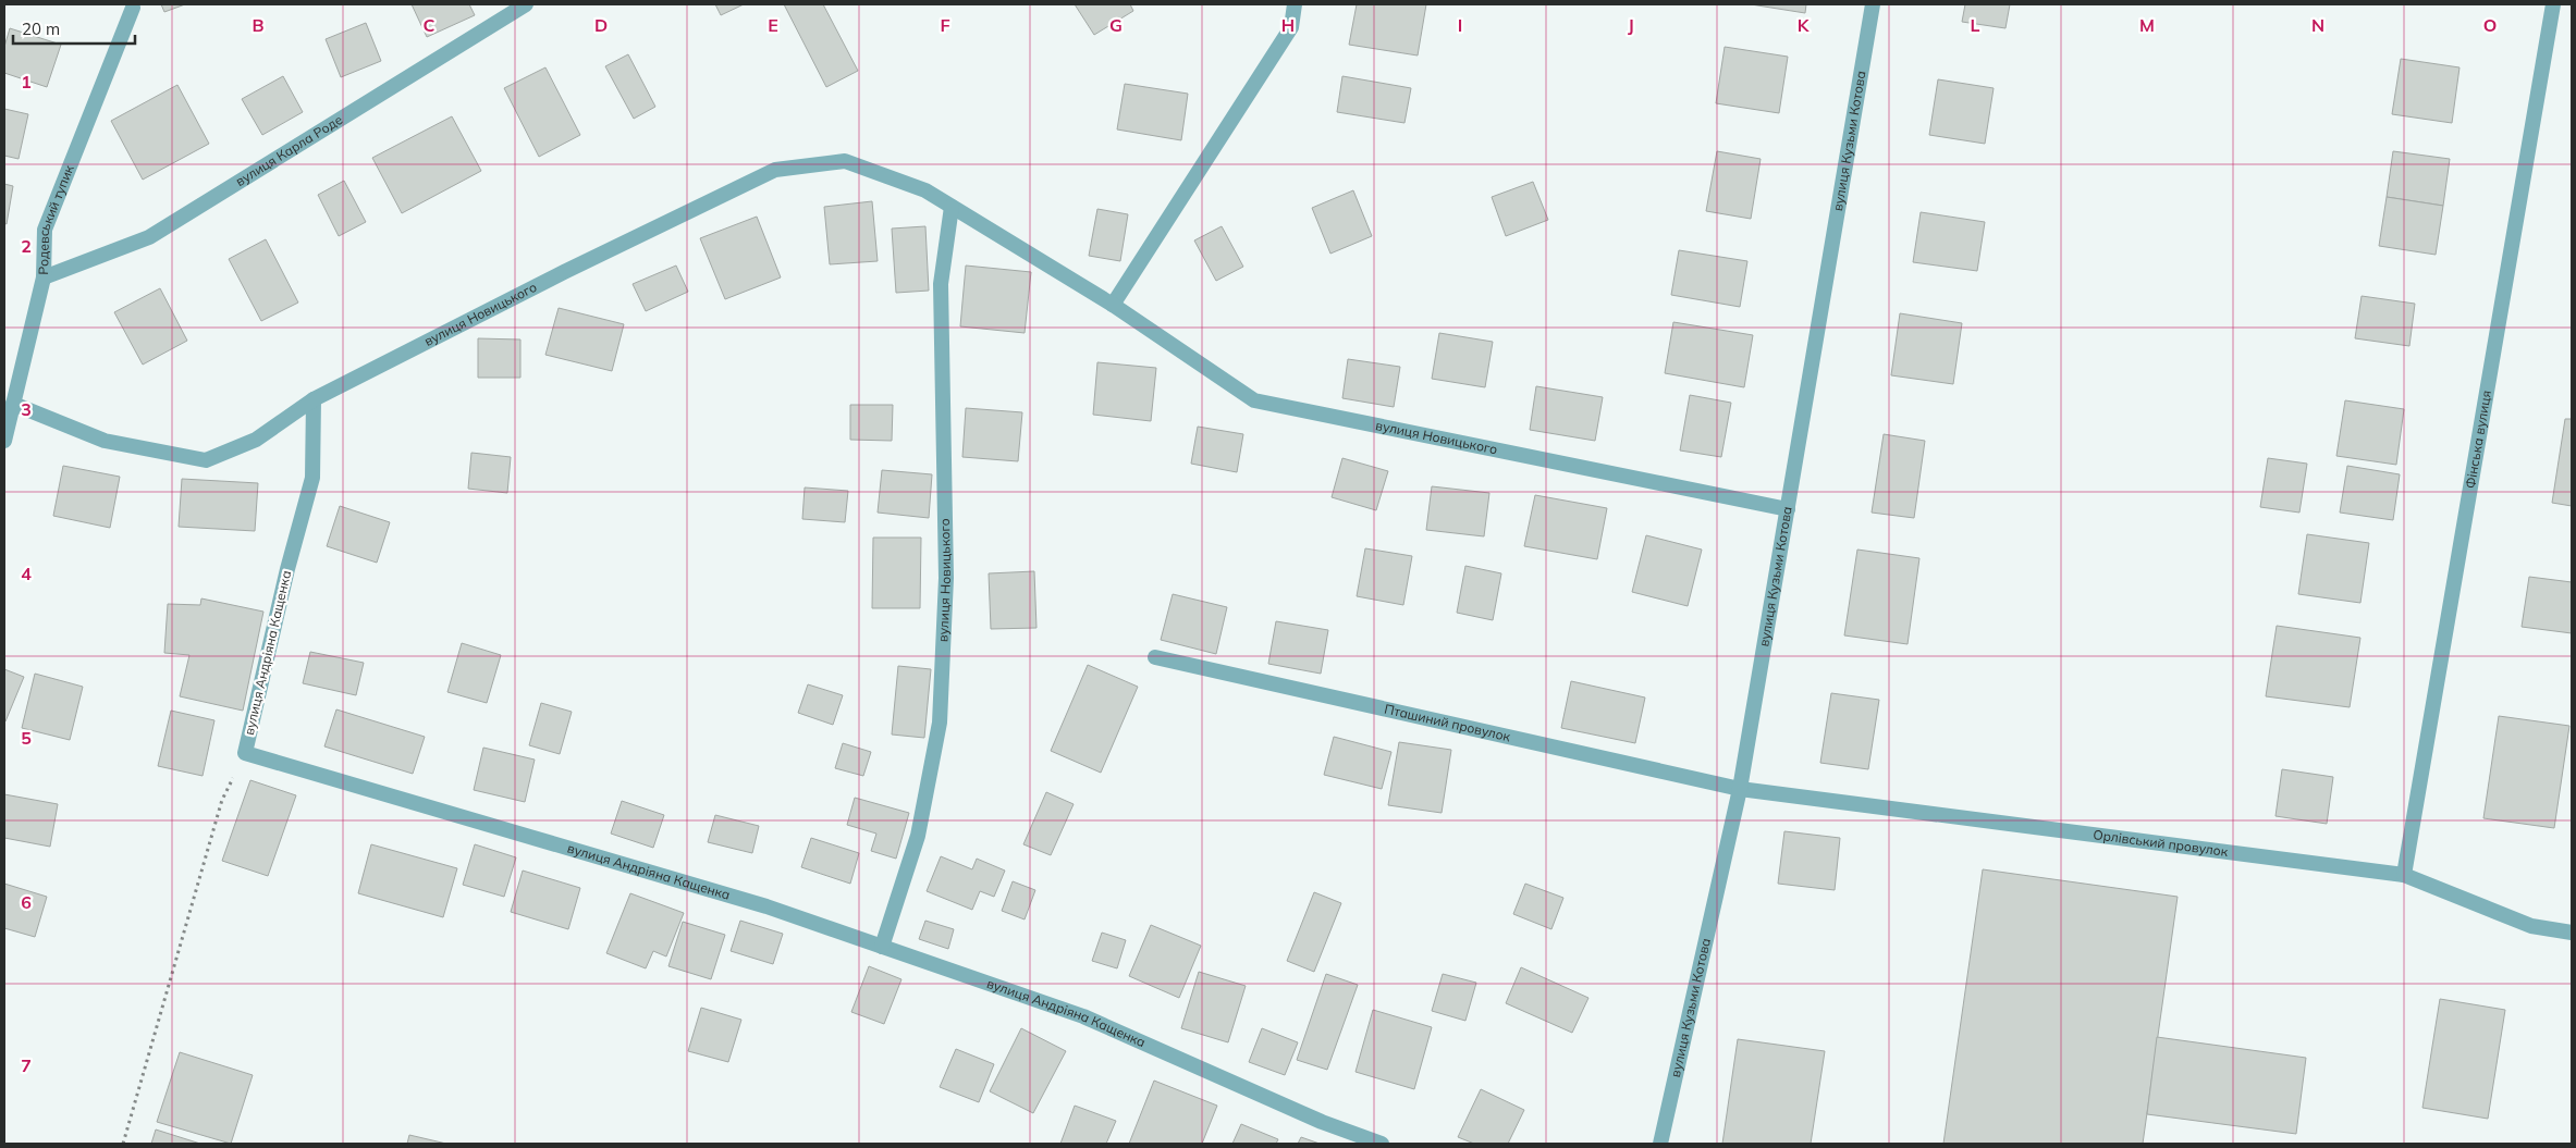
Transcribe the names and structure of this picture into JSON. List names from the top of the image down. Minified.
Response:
{"streets":{"street":["вулиця Кузьми Котова","вулиця Карла Роде","Родевський тупик","вулиця Новицького","Фінська вулиця","вулиця Андріяна Кащенка","Пташиний провулок","Орлівський провулок"]},"crossings":[["вулиця Кузьми Котова","вулиця Новицького"],["вулиця Кузьми Котова","Пташиний провулок"],["вулиця Кузьми Котова","Орлівський провулок"],["вулиця Карла Роде","Родевський тупик"],["Родевський тупик","вулиця Новицького"],["вулиця Новицького","вулиця Андріяна Кащенка"],["Фінська вулиця","Орлівський провулок"],["Пташиний провулок","Орлівський провулок"]],"scale_bar":"20 m","grid":{"columns":["B","C","D","E","F","G","H","I","J","K","L","M","N","O"],"rows":["1","2","3","4","5","6","7"]}}
